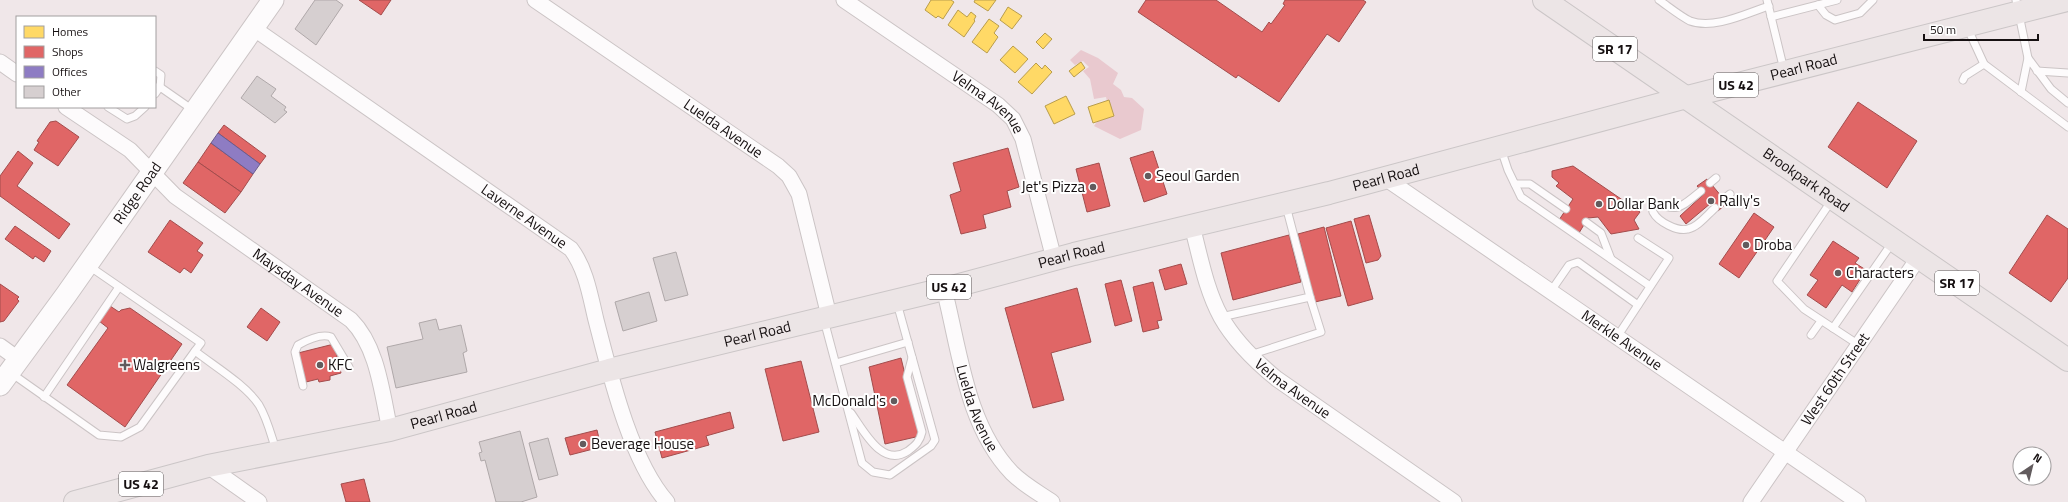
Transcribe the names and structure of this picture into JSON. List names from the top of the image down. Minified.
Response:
{"streets":{"main road":["SR 17","Pearl Road","US 42","Brookpark Road","Ridge Road"],"street":["Velma Avenue","Luelda Avenue","Laverne Avenue","Maysday Avenue","Merkle Avenue","West 60th Street"]},"crossings":[["Pearl Road","Velma Avenue"],["Pearl Road","Luelda Avenue"],["Pearl Road","Brookpark Road"],["Pearl Road","Laverne Avenue"],["Pearl Road","Maysday Avenue"],["Pearl Road","Merkle Avenue"],["Brookpark Road","West 60th Street"],["Ridge Road","Laverne Avenue"],["Ridge Road","Maysday Avenue"],["Merkle Avenue","West 60th Street"]],"places":{"other":["Seoul Garden","Jet's Pizza","Rally's","Dollar Bank","Droba","Characters","KFC","McDonald's","Beverage House"],"health":["Walgreens"]},"legend":["Homes","Shops","Offices","Other"],"scale_bar":"50 m","north":"top right"}
